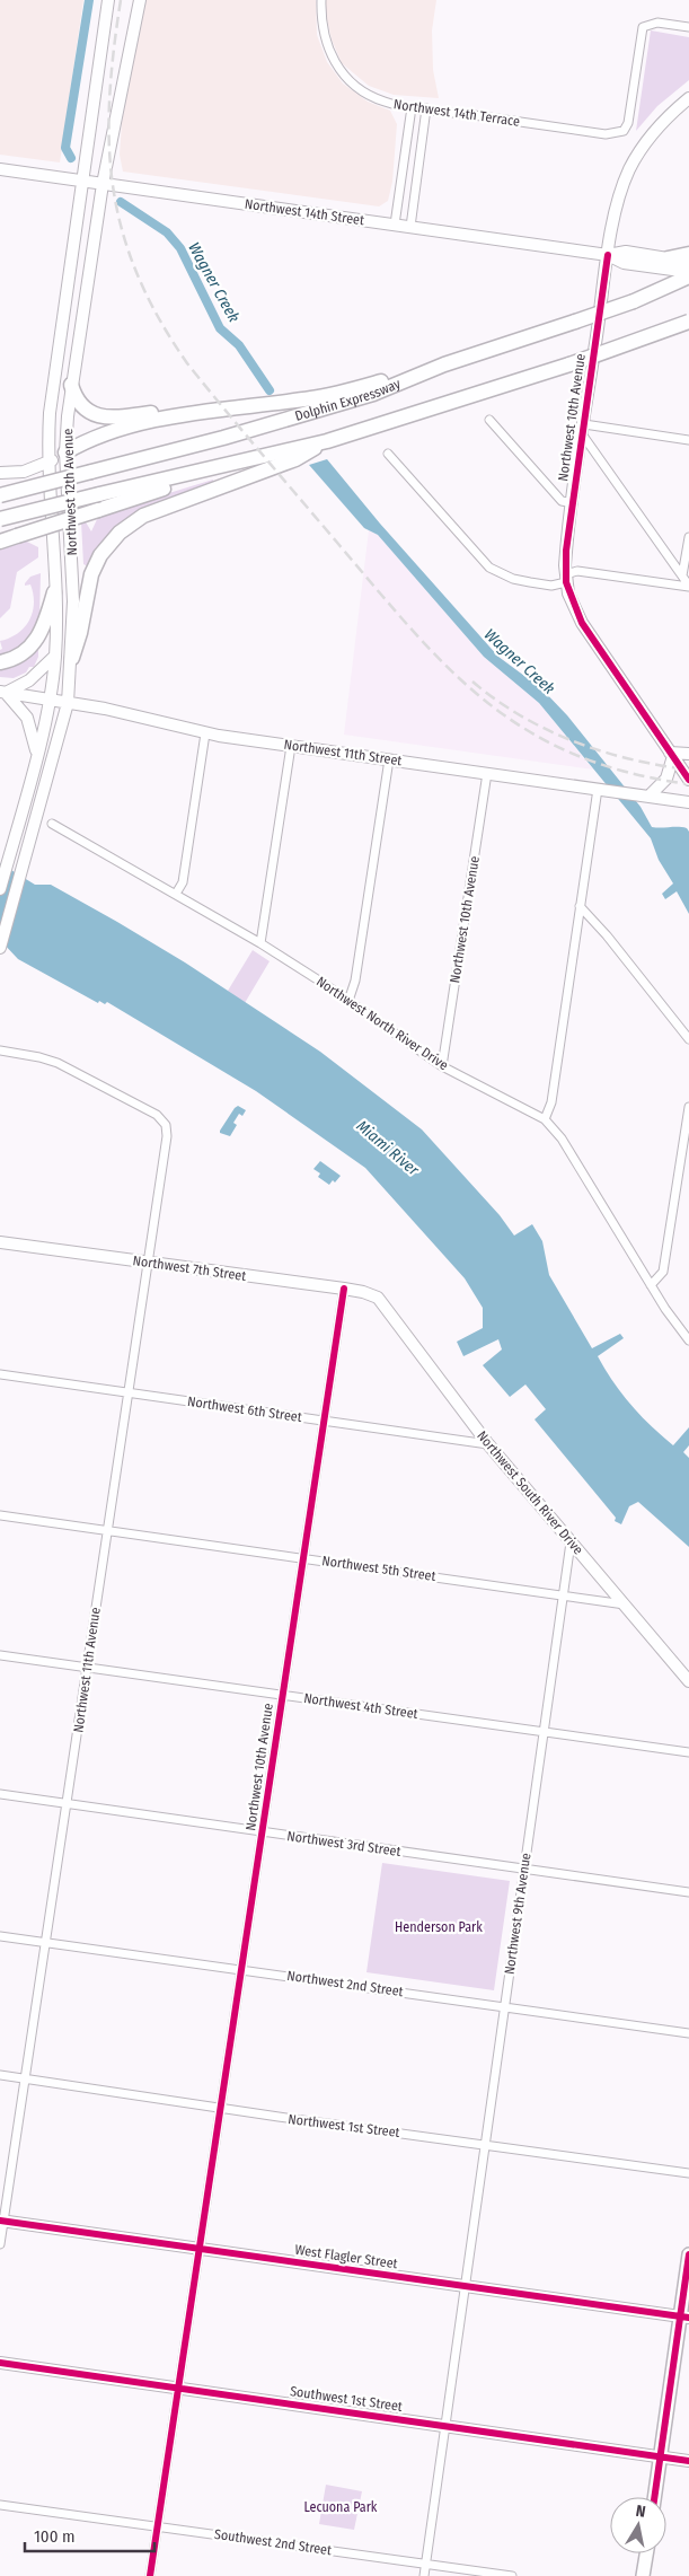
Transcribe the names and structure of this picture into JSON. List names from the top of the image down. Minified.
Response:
{"streets":{"highway":["Dolphin Expressway"],"main road":["Northwest 14th Street","Northwest 10th Avenue","Northwest 12th Avenue","Northwest 11th Street","Northwest 7th Street","Northwest South River Drive","West Flagler Street","Southwest 1st Street"],"street":["Northwest 14th Terrace","Northwest North River Drive","Northwest 6th Street","Northwest 5th Street","Northwest 11th Avenue","Northwest 4th Street","Northwest 3rd Street","Northwest 9th Avenue","Northwest 2nd Street","Northwest 1st Street","Southwest 2nd Street"]},"crossings":[["Northwest 14th Street","Northwest 10th Avenue"],["Northwest 14th Street","Northwest 12th Avenue"],["Northwest 10th Avenue","Northwest 11th Street"],["Northwest 10th Avenue","Northwest North River Drive"],["Northwest 10th Avenue","Northwest 7th Street"],["Northwest 10th Avenue","Northwest 6th Street"],["Northwest 10th Avenue","Northwest 5th Street"],["Northwest 10th Avenue","Northwest 4th Street"],["Northwest 10th Avenue","Northwest 3rd Street"],["Northwest 10th Avenue","Northwest 2nd Street"],["Northwest 10th Avenue","Northwest 1st Street"],["Northwest 10th Avenue","West Flagler Street"],["Northwest 10th Avenue","Southwest 1st Street"],["Northwest 10th Avenue","Southwest 2nd Street"],["Northwest 12th Avenue","Northwest 11th Street"],["Northwest 7th Street","Northwest South River Drive"],["Northwest 7th Street","Northwest 11th Avenue"],["Northwest 6th Street","Northwest South River Drive"],["Northwest 6th Street","Northwest 11th Avenue"],["Northwest South River Drive","Northwest 5th Street"],["Northwest South River Drive","Northwest 9th Avenue"],["Northwest 5th Street","Northwest 11th Avenue"],["Northwest 5th Street","Northwest 9th Avenue"],["Northwest 11th Avenue","Northwest 4th Street"],["Northwest 11th Avenue","Northwest 3rd Street"],["Northwest 11th Avenue","Northwest 2nd Street"],["Northwest 11th Avenue","Northwest 1st Street"],["Northwest 11th Avenue","West Flagler Street"],["Northwest 4th Street","Northwest 9th Avenue"],["Northwest 3rd Street","Northwest 9th Avenue"],["Northwest 9th Avenue","Northwest 2nd Street"],["Northwest 9th Avenue","Northwest 1st Street"],["Northwest 9th Avenue","West Flagler Street"],["Northwest 9th Avenue","Southwest 1st Street"],["Northwest 9th Avenue","Southwest 2nd Street"]],"water":["Wagner Creek","Miami River"],"parks":["Henderson Park","Lecuona Park"],"scale_bar":"100 m","north":"top"}
